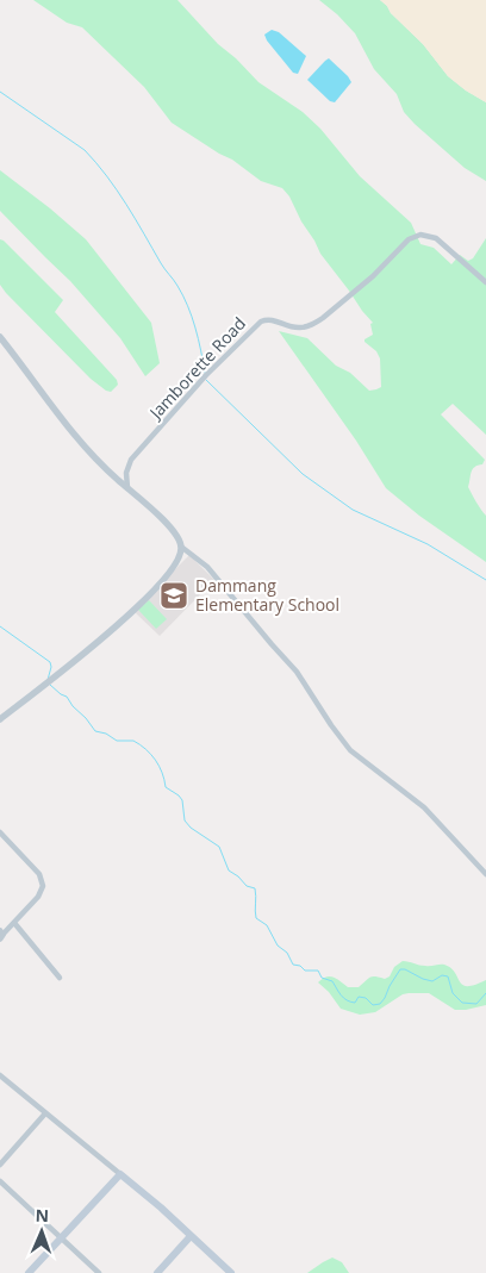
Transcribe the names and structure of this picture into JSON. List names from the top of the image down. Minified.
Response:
{"streets":{"street":["Jamborette Road"]},"places":{"school or university":["Dammang Elementary School"]},"north":"top"}
